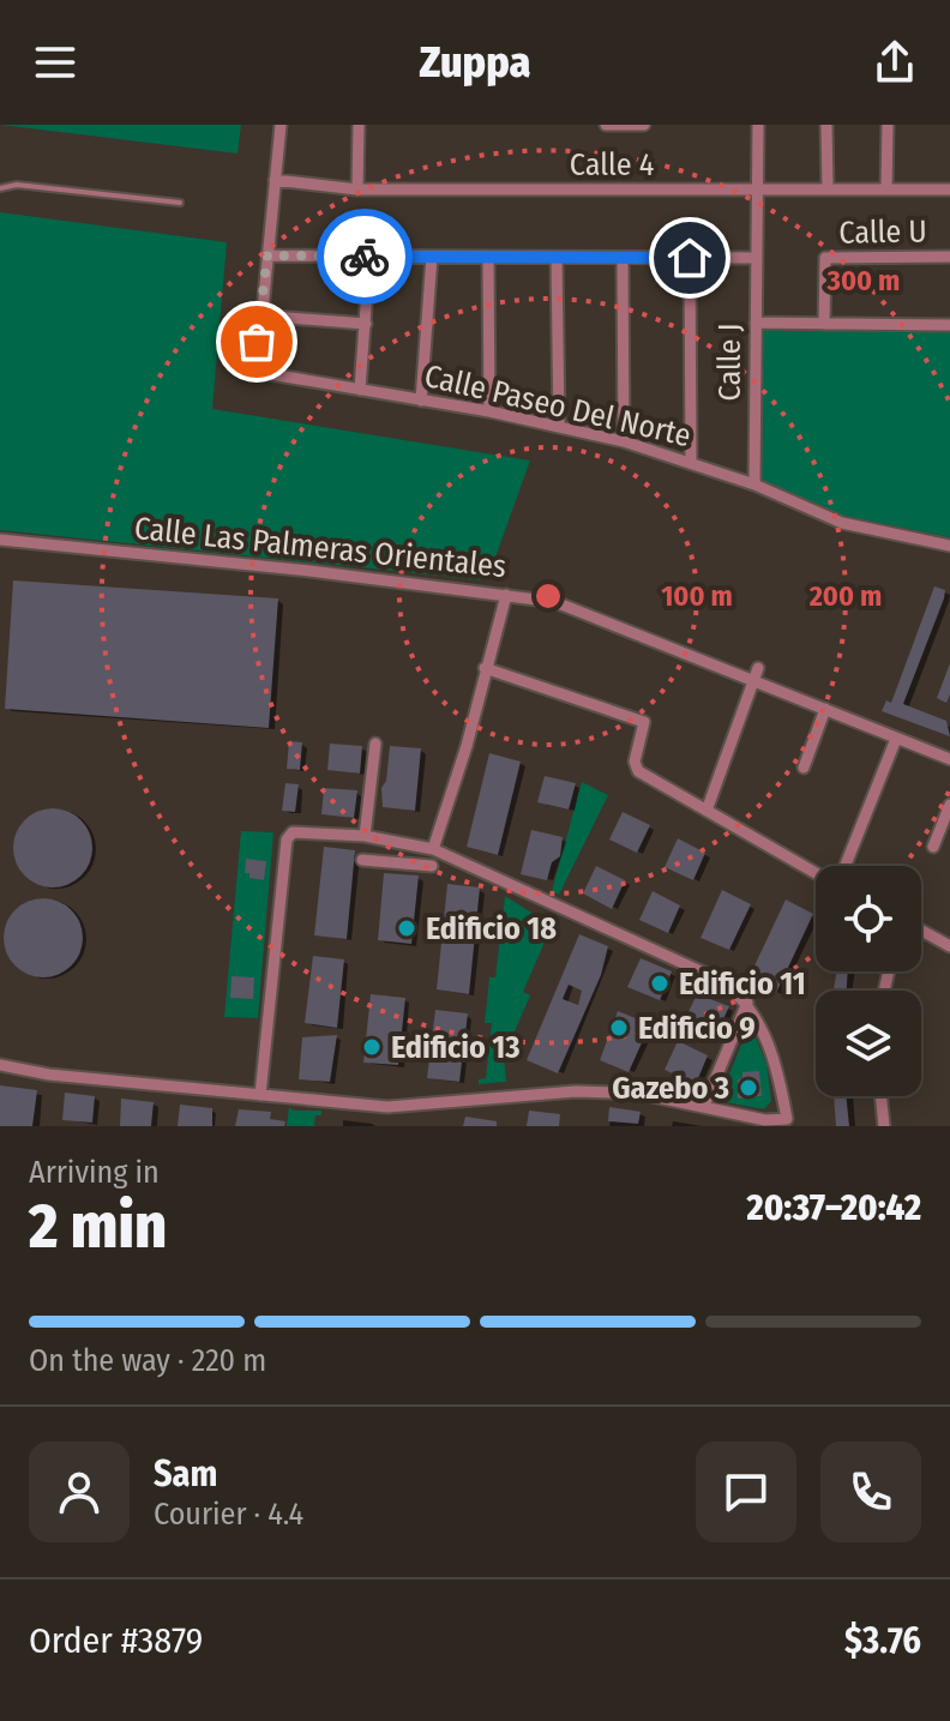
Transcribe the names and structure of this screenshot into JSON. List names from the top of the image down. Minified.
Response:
{"streets":{"street":["Calle 4","Calle U","Calle J","Calle Paseo Del Norte","Calle Las Palmeras Orientales"]},"crossings":[["Calle 4","Calle J"],["Calle J","Calle Paseo Del Norte"]],"places":["Edificio 18","Edificio 11","Edificio 9","Edificio 13","Gazebo 3"],"page":{"header":"Zuppa","heading":["2 min","Arriving in","20:37–20:42"],"panel":["Sam","Courier · 4.4","Order #3879","$3.76"],"bar":"On the way · 220 m"},"rings":["300 m","100 m","200 m"]}
